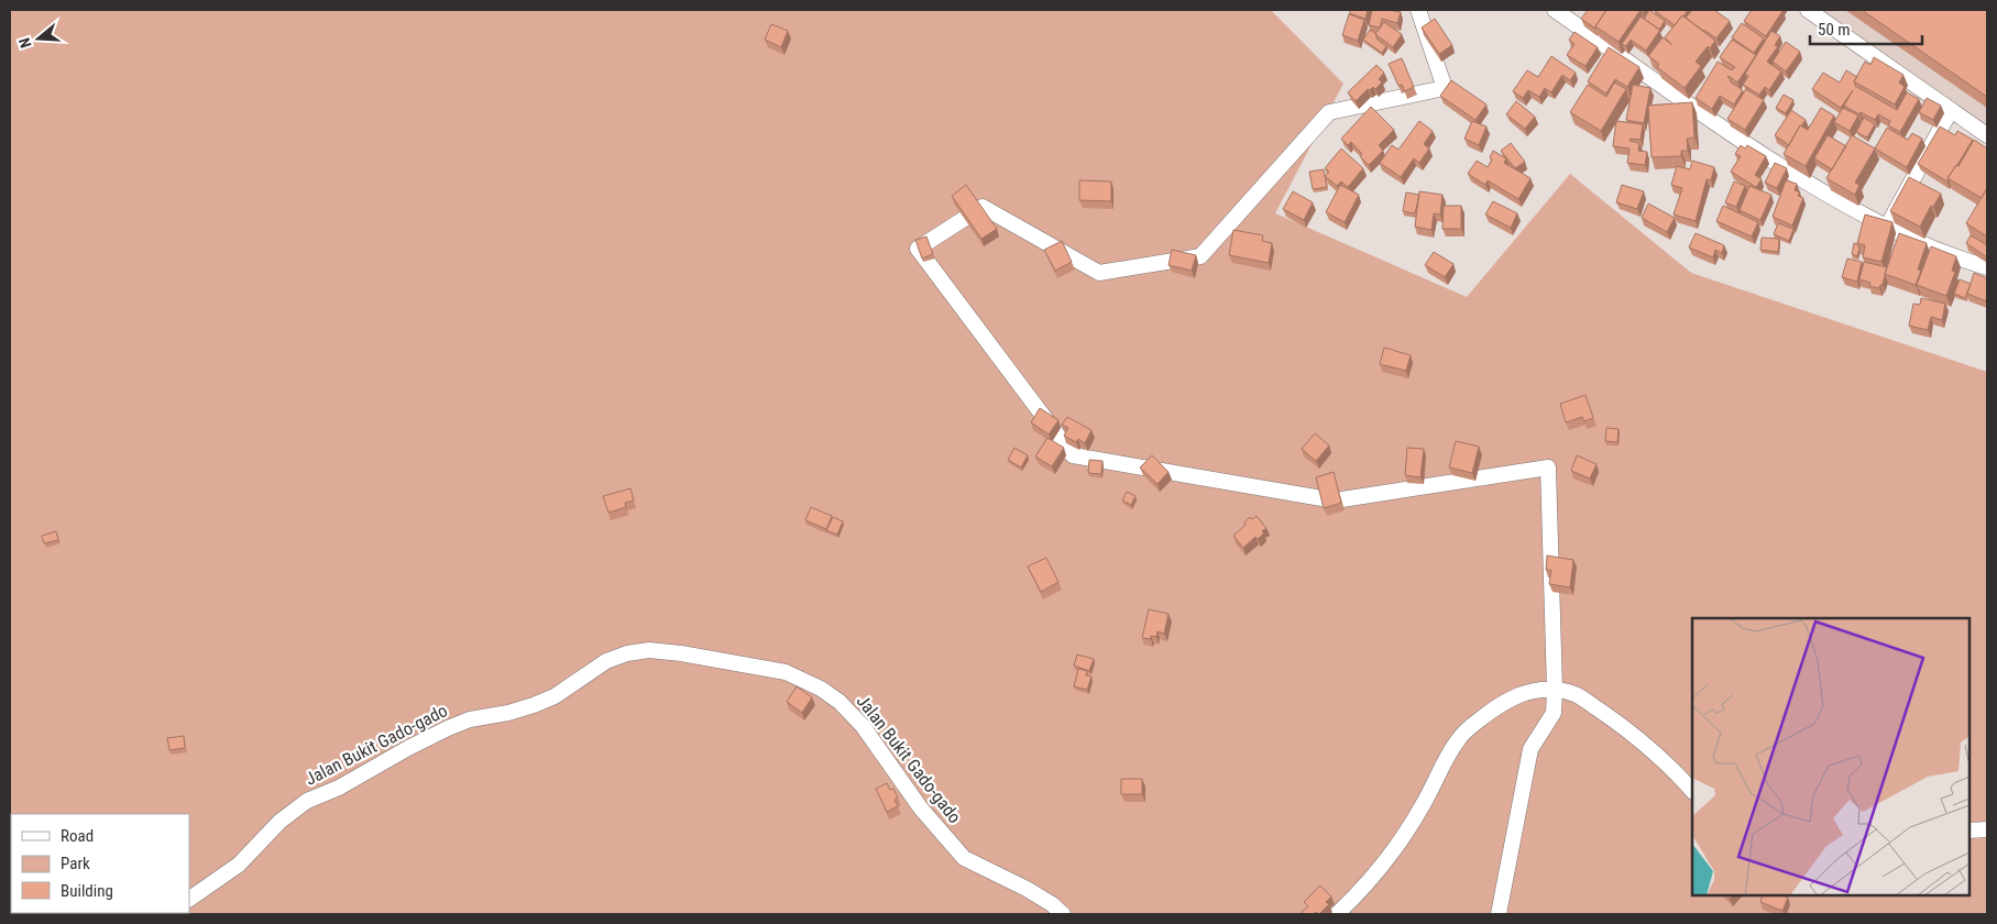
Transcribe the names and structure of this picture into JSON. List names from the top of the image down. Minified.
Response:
{"streets":{"street":["Jalan Bukit Gado-gado"]},"legend":["Road","Park","Building"],"scale_bar":"50 m","north":"left"}
